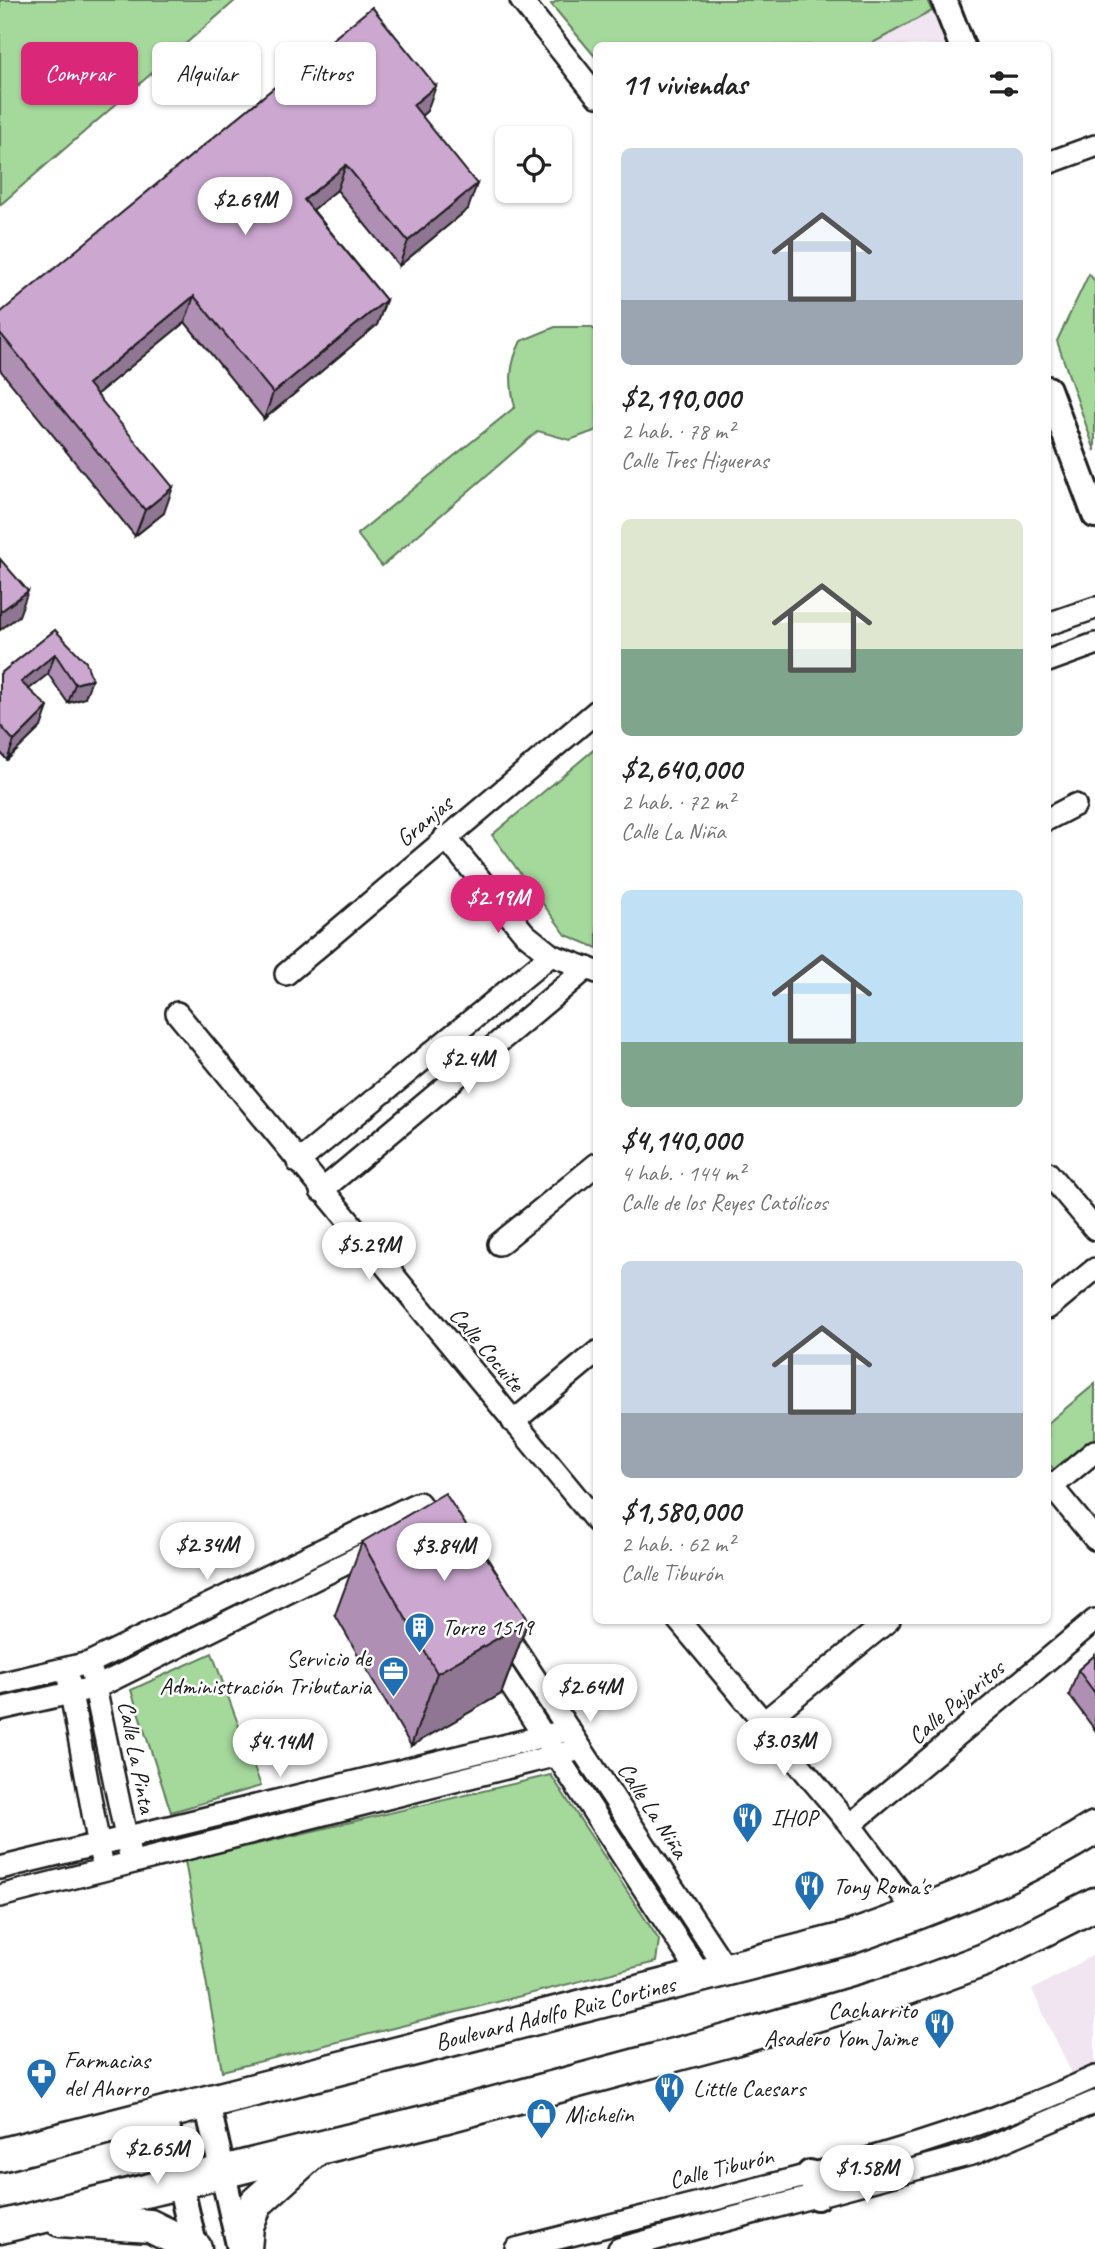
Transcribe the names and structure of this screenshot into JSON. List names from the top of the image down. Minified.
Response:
{"streets":{"main road":["Boulevard Adolfo Ruiz Cortines"],"street":["Granjas","Calle Cocuite","Calle Pajaritos","Calle La Pinta","Calle La Niña","Calle Tiburón"]},"crossings":[["Calle La Niña","Boulevard Adolfo Ruiz Cortines"]],"places":{"building":["Torre 1519"],"office":["Servicio de Administración Tributaria"],"restaurant":["IHOP","Tony Roma's","Cacharrito Asadero Yom Jaime","Little Caesars"],"pharmacy":["Farmacias del Ahorro"],"shop":["Michelin"]},"page":{"chip":["Comprar","Alquilar","Filtros"],"heading":"11 viviendas","list":[{"name":"$2,190,000","note":"2 hab. · 78 m² · Calle Tres Higueras"},{"name":"$2,640,000","note":"2 hab. · 72 m² · Calle La Niña"},{"name":"$4,140,000","note":"4 hab. · 144 m² · Calle de los Reyes Católicos"},{"name":"$1,580,000","note":"2 hab. · 62 m² · Calle Tiburón"}],"price":["$2.69M","$2.19M","$2.4M","$5.29M","$2.34M","$3.84M","$2.64M","$3.03M","$4.14M","$2.65M","$1.58M"]}}
